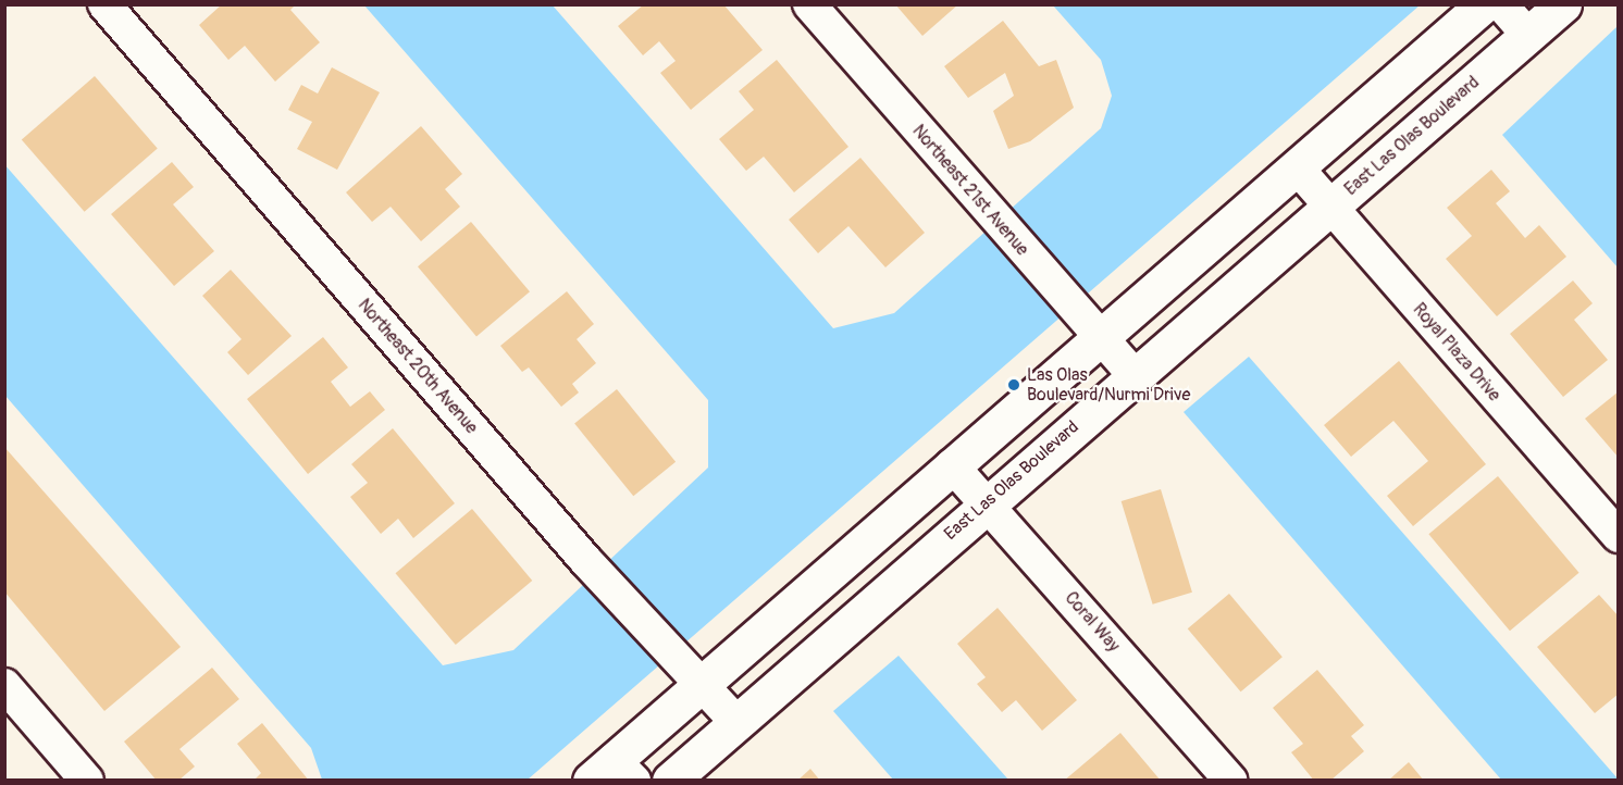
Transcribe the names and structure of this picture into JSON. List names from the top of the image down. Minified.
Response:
{"streets":{"main road":["East Las Olas Boulevard"],"street":["Northeast 21st Avenue","Royal Plaza Drive","Northeast 20th Avenue","Coral Way"]},"crossings":[["East Las Olas Boulevard","Northeast 21st Avenue"],["East Las Olas Boulevard","Royal Plaza Drive"],["East Las Olas Boulevard","Northeast 20th Avenue"],["East Las Olas Boulevard","Coral Way"]],"places":["Las Olas Boulevard/Nurmi Drive"]}
